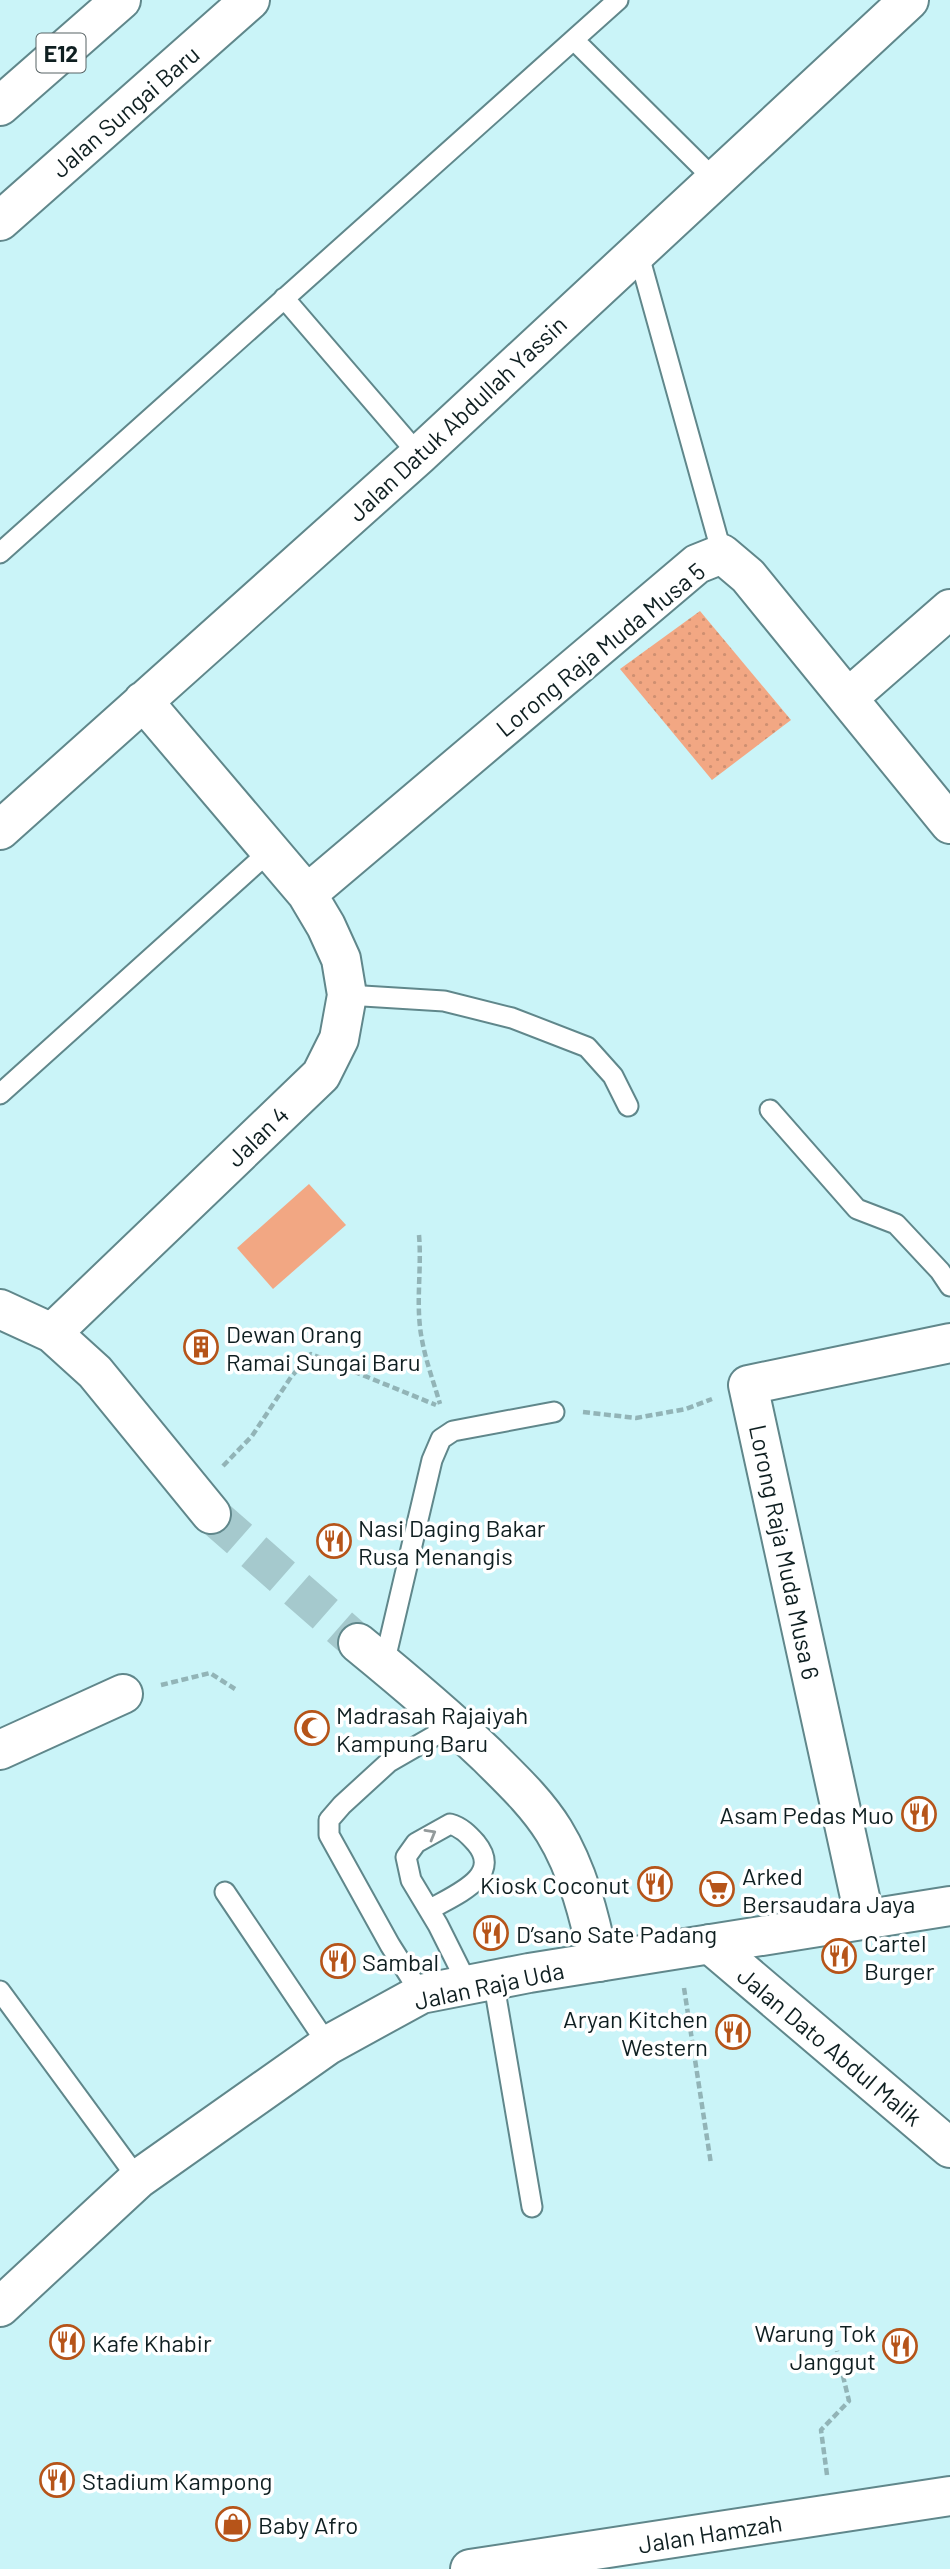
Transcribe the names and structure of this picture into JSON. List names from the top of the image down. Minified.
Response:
{"streets":{"main road":["E12","Jalan Sungai Baru","Jalan Datuk Abdullah Yassin","Lorong Raja Muda Musa 5","Jalan 4","Lorong Raja Muda Musa 6","Jalan Raja Uda","Jalan Dato Abdul Malik","Jalan Hamzah"]},"crossings":[["Jalan Datuk Abdullah Yassin","Jalan 4"],["Lorong Raja Muda Musa 5","Jalan 4"],["Lorong Raja Muda Musa 6","Jalan Raja Uda"],["Jalan Raja Uda","Jalan Dato Abdul Malik"]],"places":{"building":["Dewan Orang Ramai Sungai Baru"],"restaurant":["Nasi Daging Bakar Rusa Menangis","Asam Pedas Muo","Kiosk Coconut","D’sano Sate Padang","Cartel Burger","Sambal","Aryan Kitchen Western","Kafe Khabir","Warung Tok Janggut","Stadium Kampong"],"mosque":["Madrasah Rajaiyah Kampung Baru"],"supermarket":["Arked Bersaudara Jaya"],"shop":["Baby Afro"]}}
